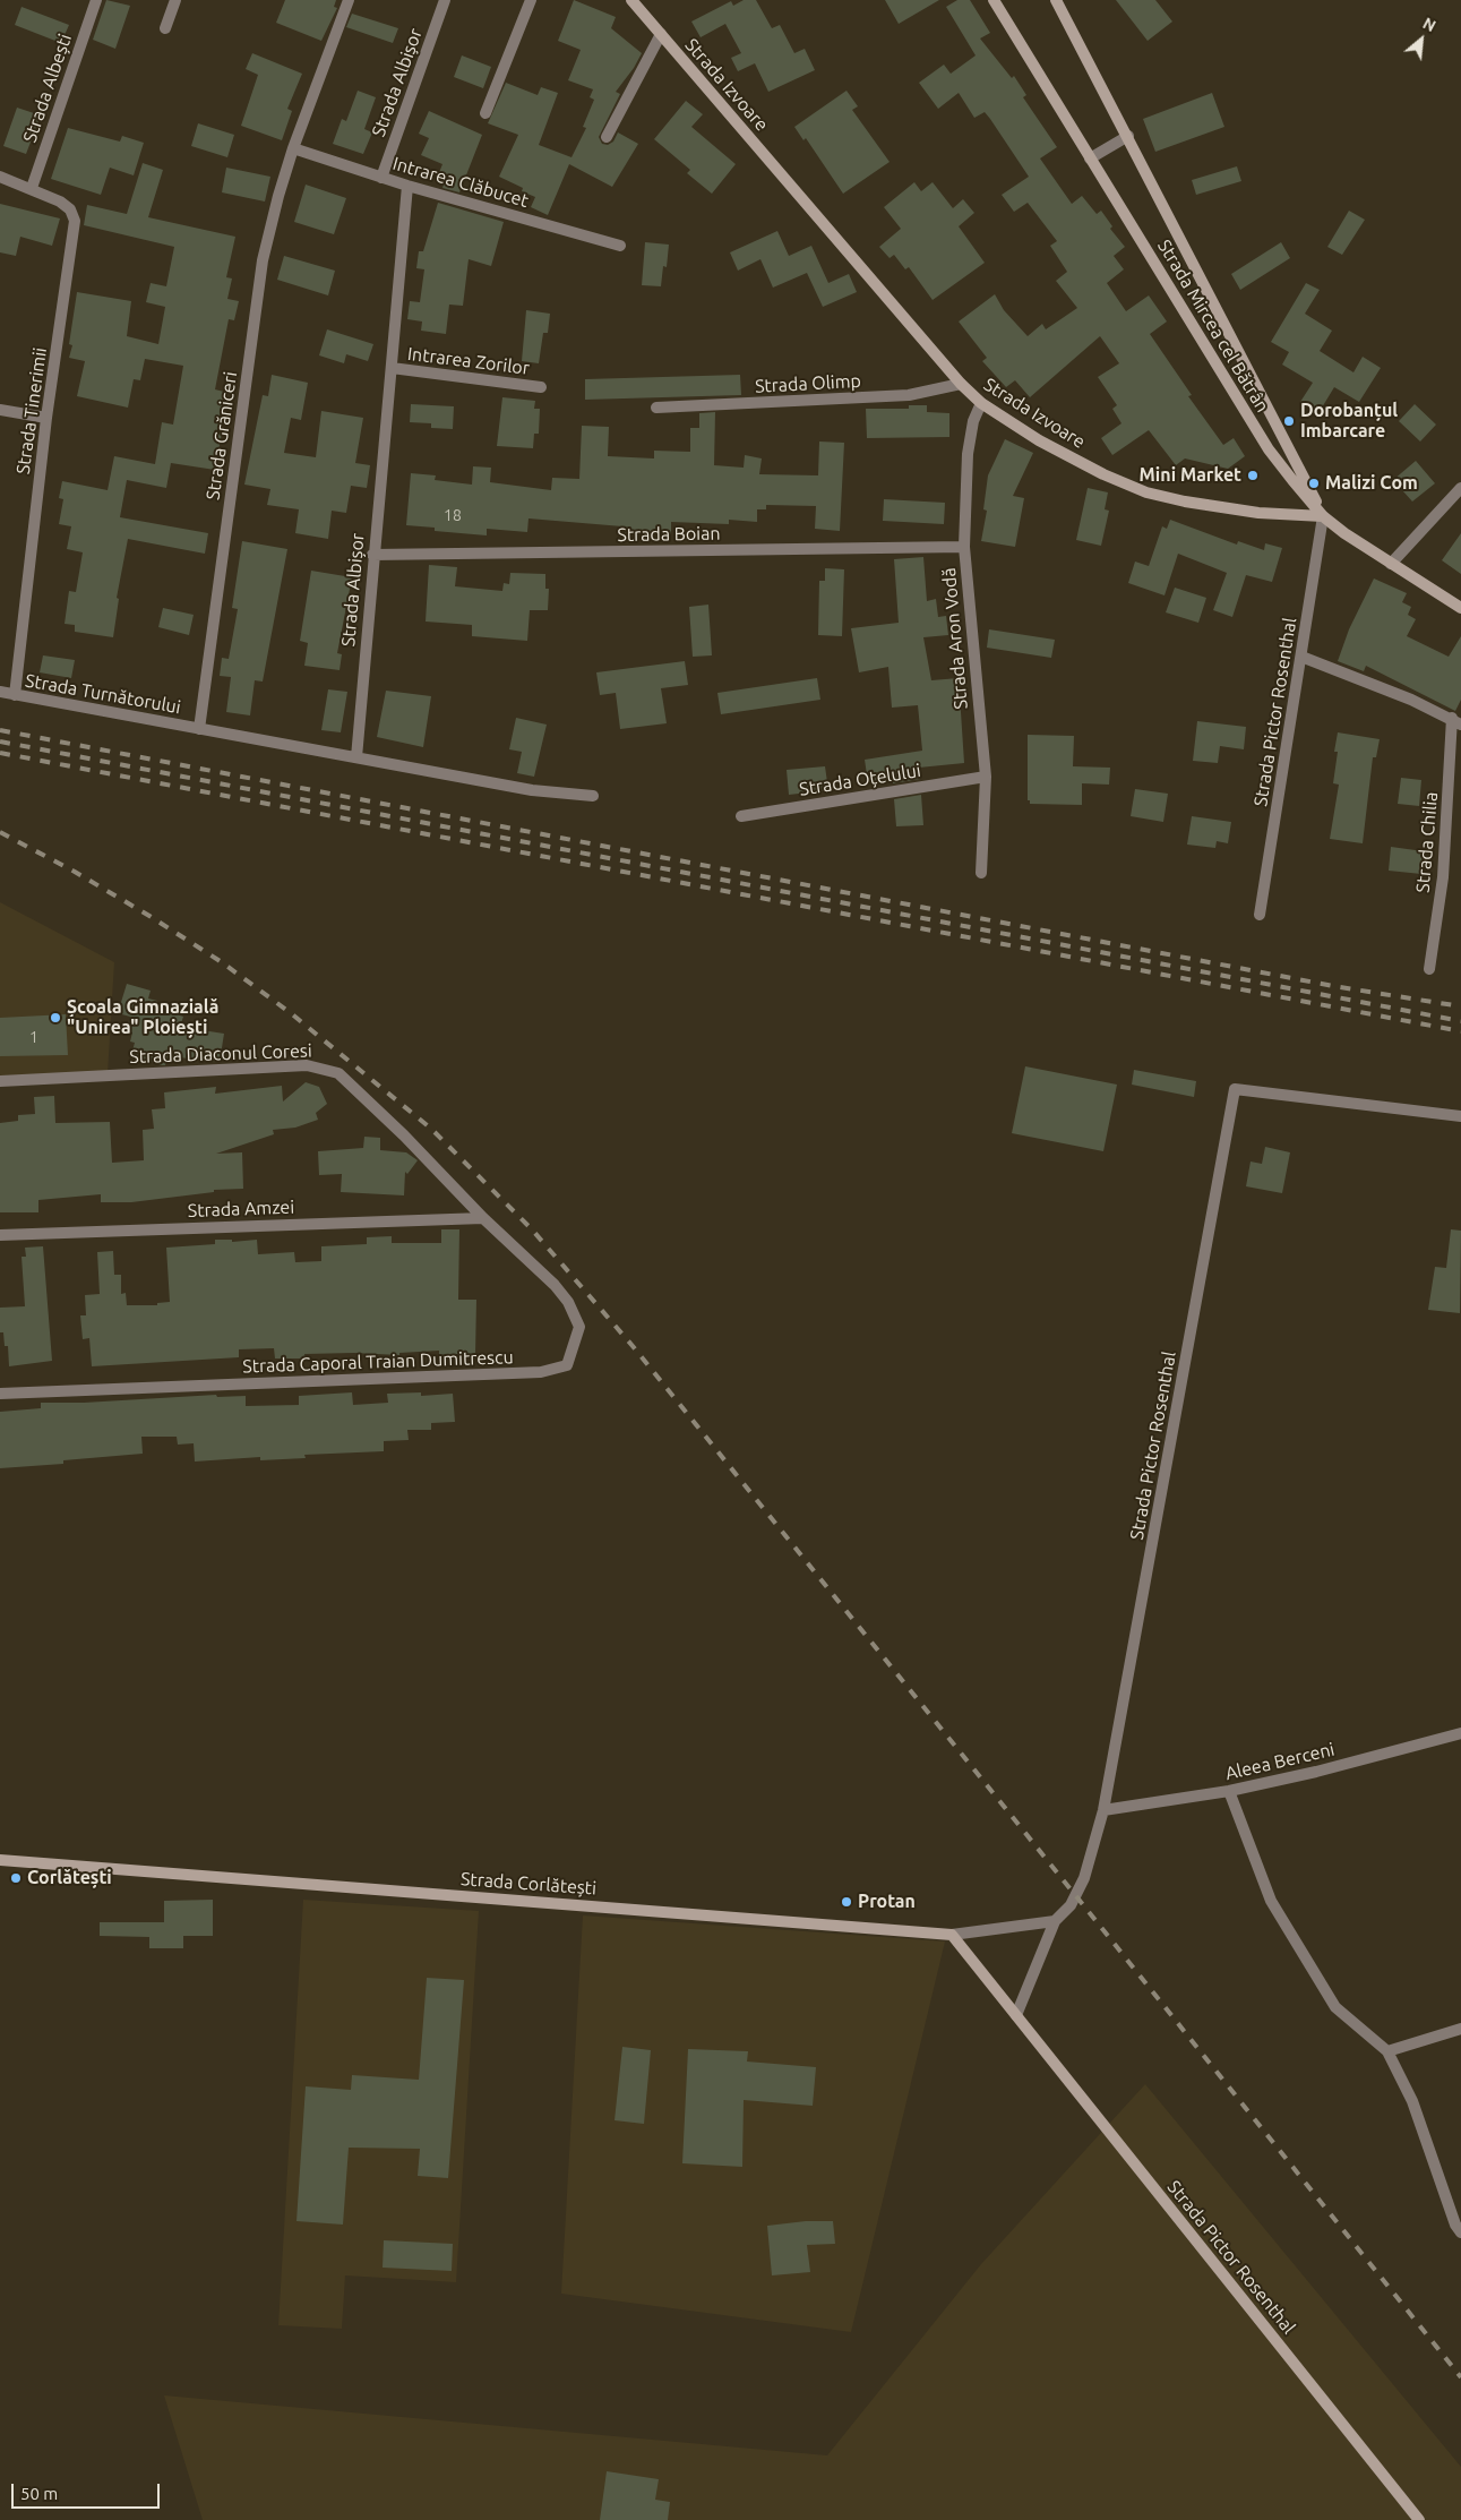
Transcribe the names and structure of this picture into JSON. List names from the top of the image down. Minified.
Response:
{"streets":{"street":["Strada Albișor","Strada Izvoare","Strada Albești","Intrarea Clăbucet","Strada Mircea cel Bătrân","Intrarea Zorilor","Strada Olimp","Strada Tinerimii","Strada Grăniceri","Strada Boian","Strada Aron Vodă","Strada Turnătorului","Strada Pictor Rosenthal","Strada Oțelului","Strada Chilia","Strada Diaconul Coresi","Strada Amzei","Strada Caporal Traian Dumitrescu","Aleea Berceni","Strada Corlătești"]},"crossings":[["Strada Albișor","Intrarea Clăbucet"],["Strada Albișor","Intrarea Zorilor"],["Strada Albișor","Strada Boian"],["Strada Izvoare","Strada Mircea cel Bătrân"],["Strada Izvoare","Strada Olimp"],["Strada Izvoare","Strada Aron Vodă"],["Strada Izvoare","Strada Pictor Rosenthal"],["Strada Albești","Strada Tinerimii"],["Intrarea Clăbucet","Strada Grăniceri"],["Strada Mircea cel Bătrân","Strada Pictor Rosenthal"],["Strada Tinerimii","Strada Turnătorului"],["Strada Grăniceri","Strada Turnătorului"],["Strada Boian","Strada Aron Vodă"],["Strada Aron Vodă","Strada Oțelului"],["Strada Pictor Rosenthal","Aleea Berceni"],["Strada Pictor Rosenthal","Strada Corlătești"],["Strada Diaconul Coresi","Strada Amzei"],["Strada Diaconul Coresi","Strada Caporal Traian Dumitrescu"],["Strada Amzei","Strada Caporal Traian Dumitrescu"]],"places":["Dorobanțul Imbarcare","Mini Market","Malizi Com","Școala Gimnazială \"Unirea\" Ploiești","Corlătești","Protan"],"house_numbers":["18","1"],"scale_bar":"50 m","north":"top right"}
